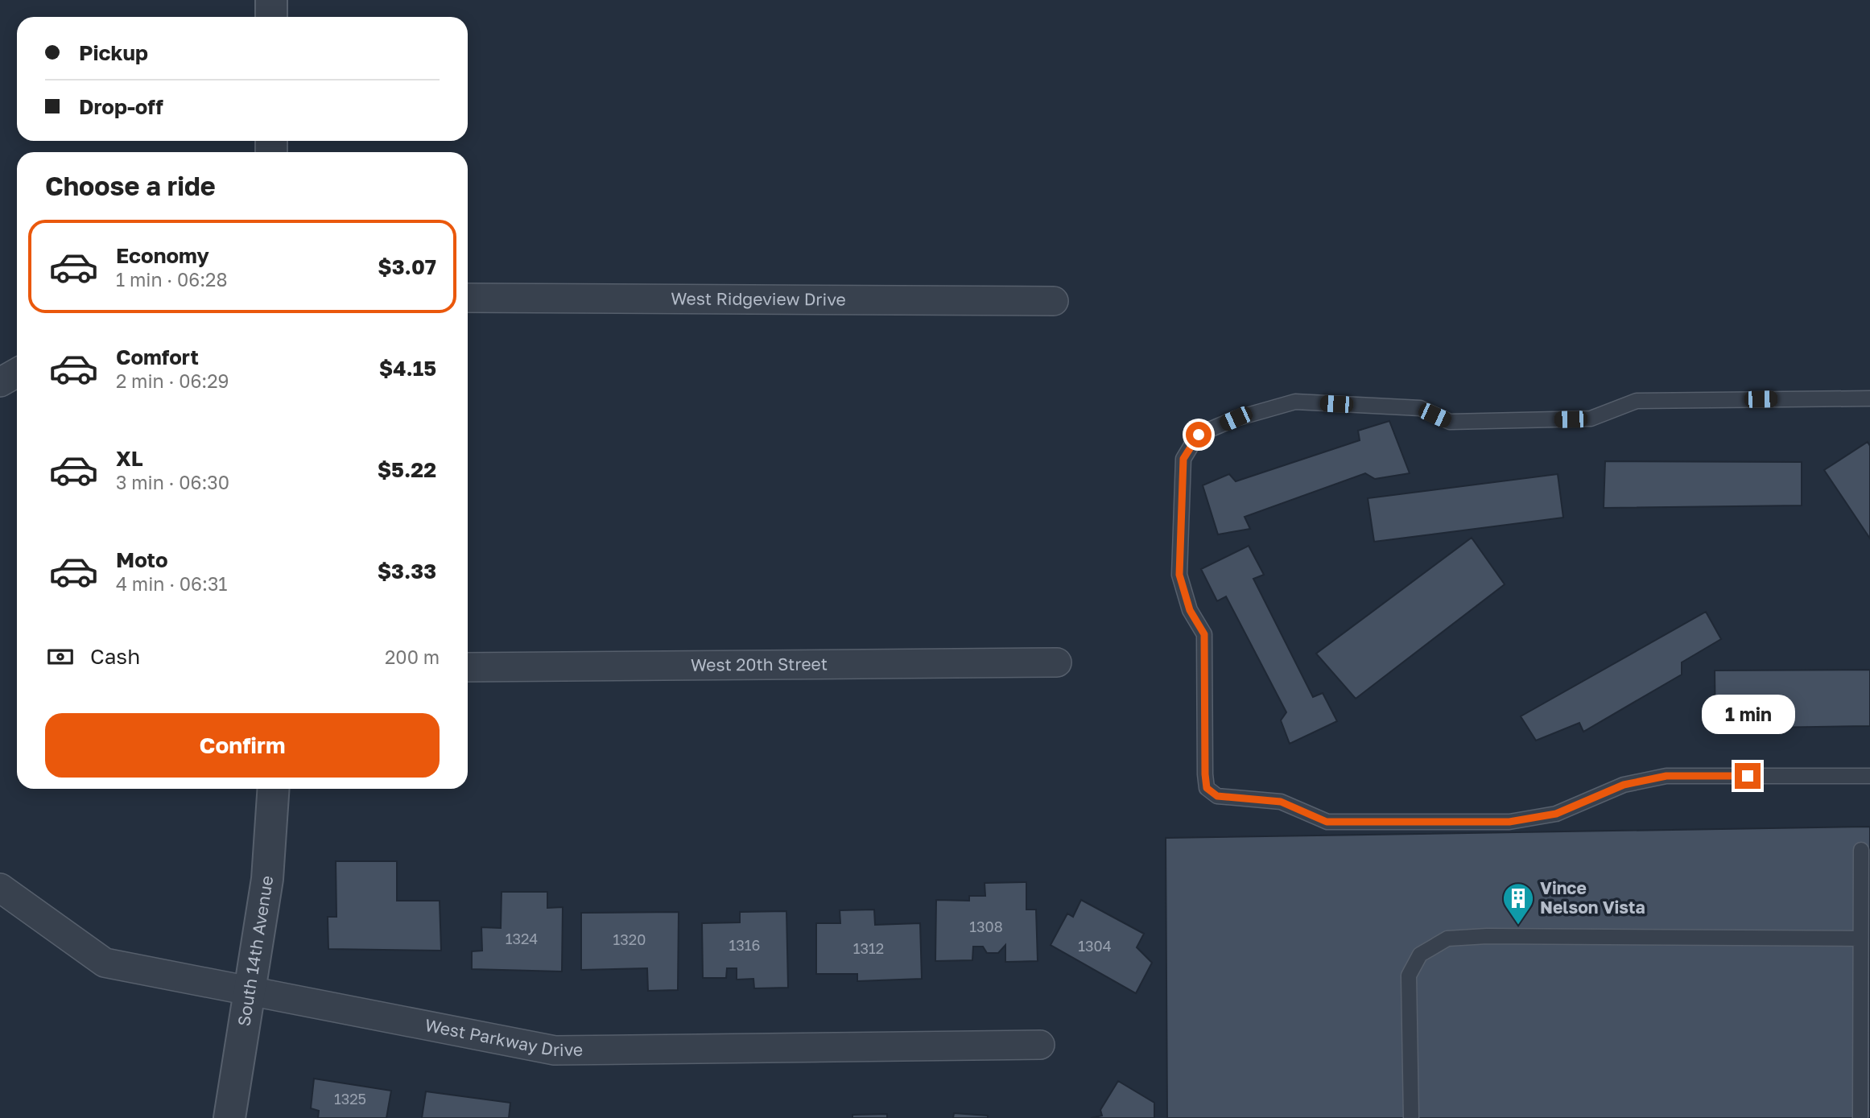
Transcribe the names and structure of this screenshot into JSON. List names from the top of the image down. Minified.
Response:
{"streets":{"street":["West Ridgeview Drive","West 20th Street","South 14th Avenue","West Parkway Drive"]},"crossings":[["South 14th Avenue","West Parkway Drive"]],"places":{"building":["Vince Nelson Vista"]},"house_numbers":["1308","1324","1320","1316","1304","1312","1325"],"page":{"banner":["Pickup","Drop-off"],"heading":"Choose a ride","list":[{"name":"Economy","note":"1 min · 06:28","value":"$3.07"},{"name":"Comfort","note":"2 min · 06:29","value":"$4.15"},{"name":"XL","note":"3 min · 06:30","value":"$5.22"},{"name":"Moto","note":"4 min · 06:31","value":"$3.33"}],"pay":["Cash","200 m"],"bubble":"1 min","buttons":"Confirm"}}
